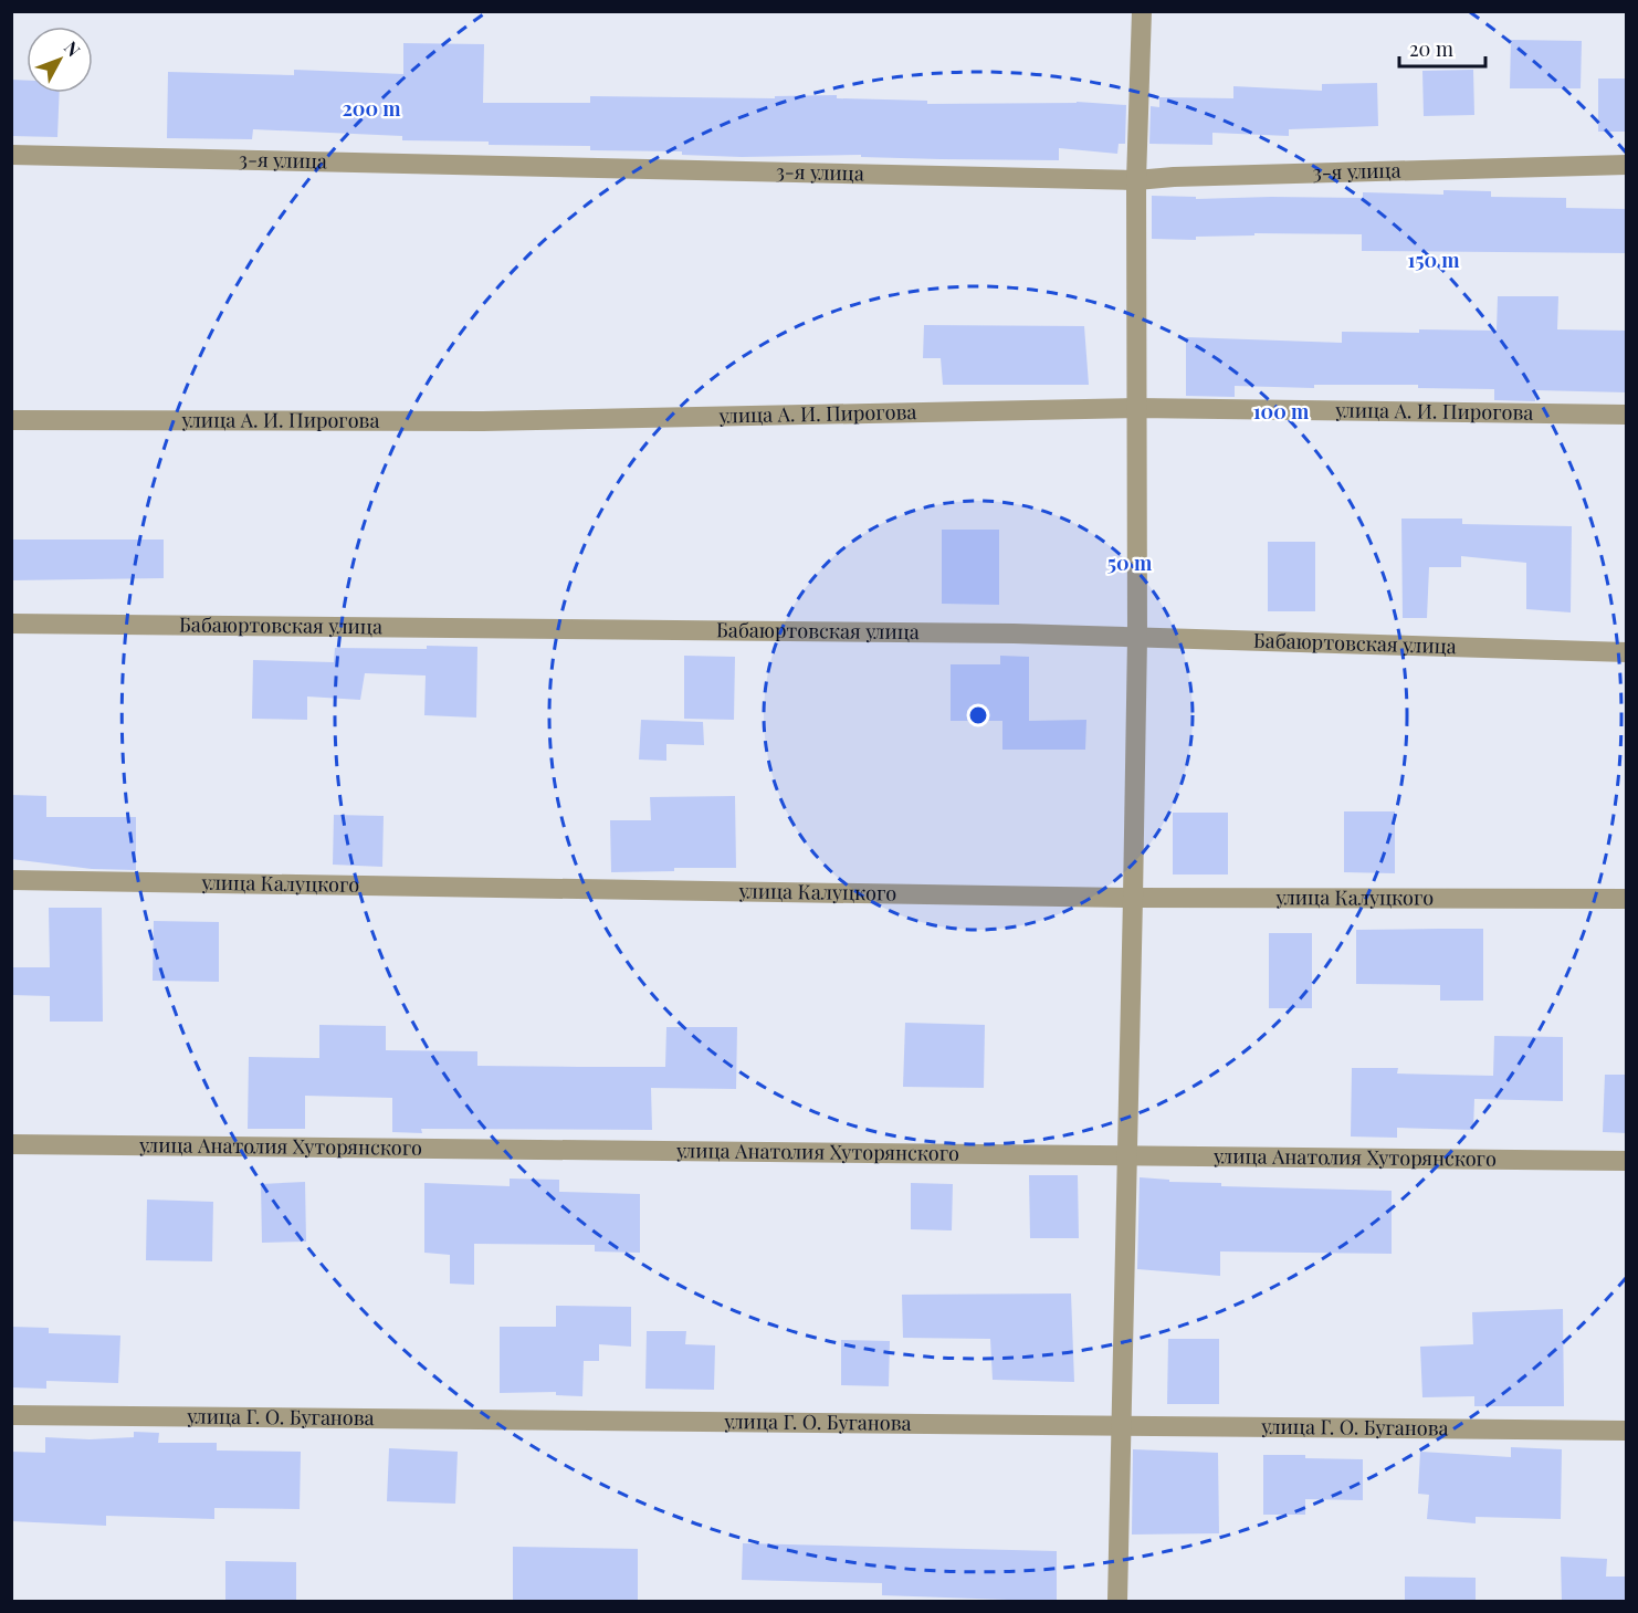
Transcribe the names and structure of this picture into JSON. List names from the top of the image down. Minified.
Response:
{"streets":{"street":["3-я улица","улица А. И. Пирогова","Бабаюртовская улица","улица Калуцкого","улица Анатолия Хуторянского","улица Г. О. Буганова"]},"scale_bar":"20 m","north":"top right","rings":["200 m","150 m","100 m","50 m"]}
